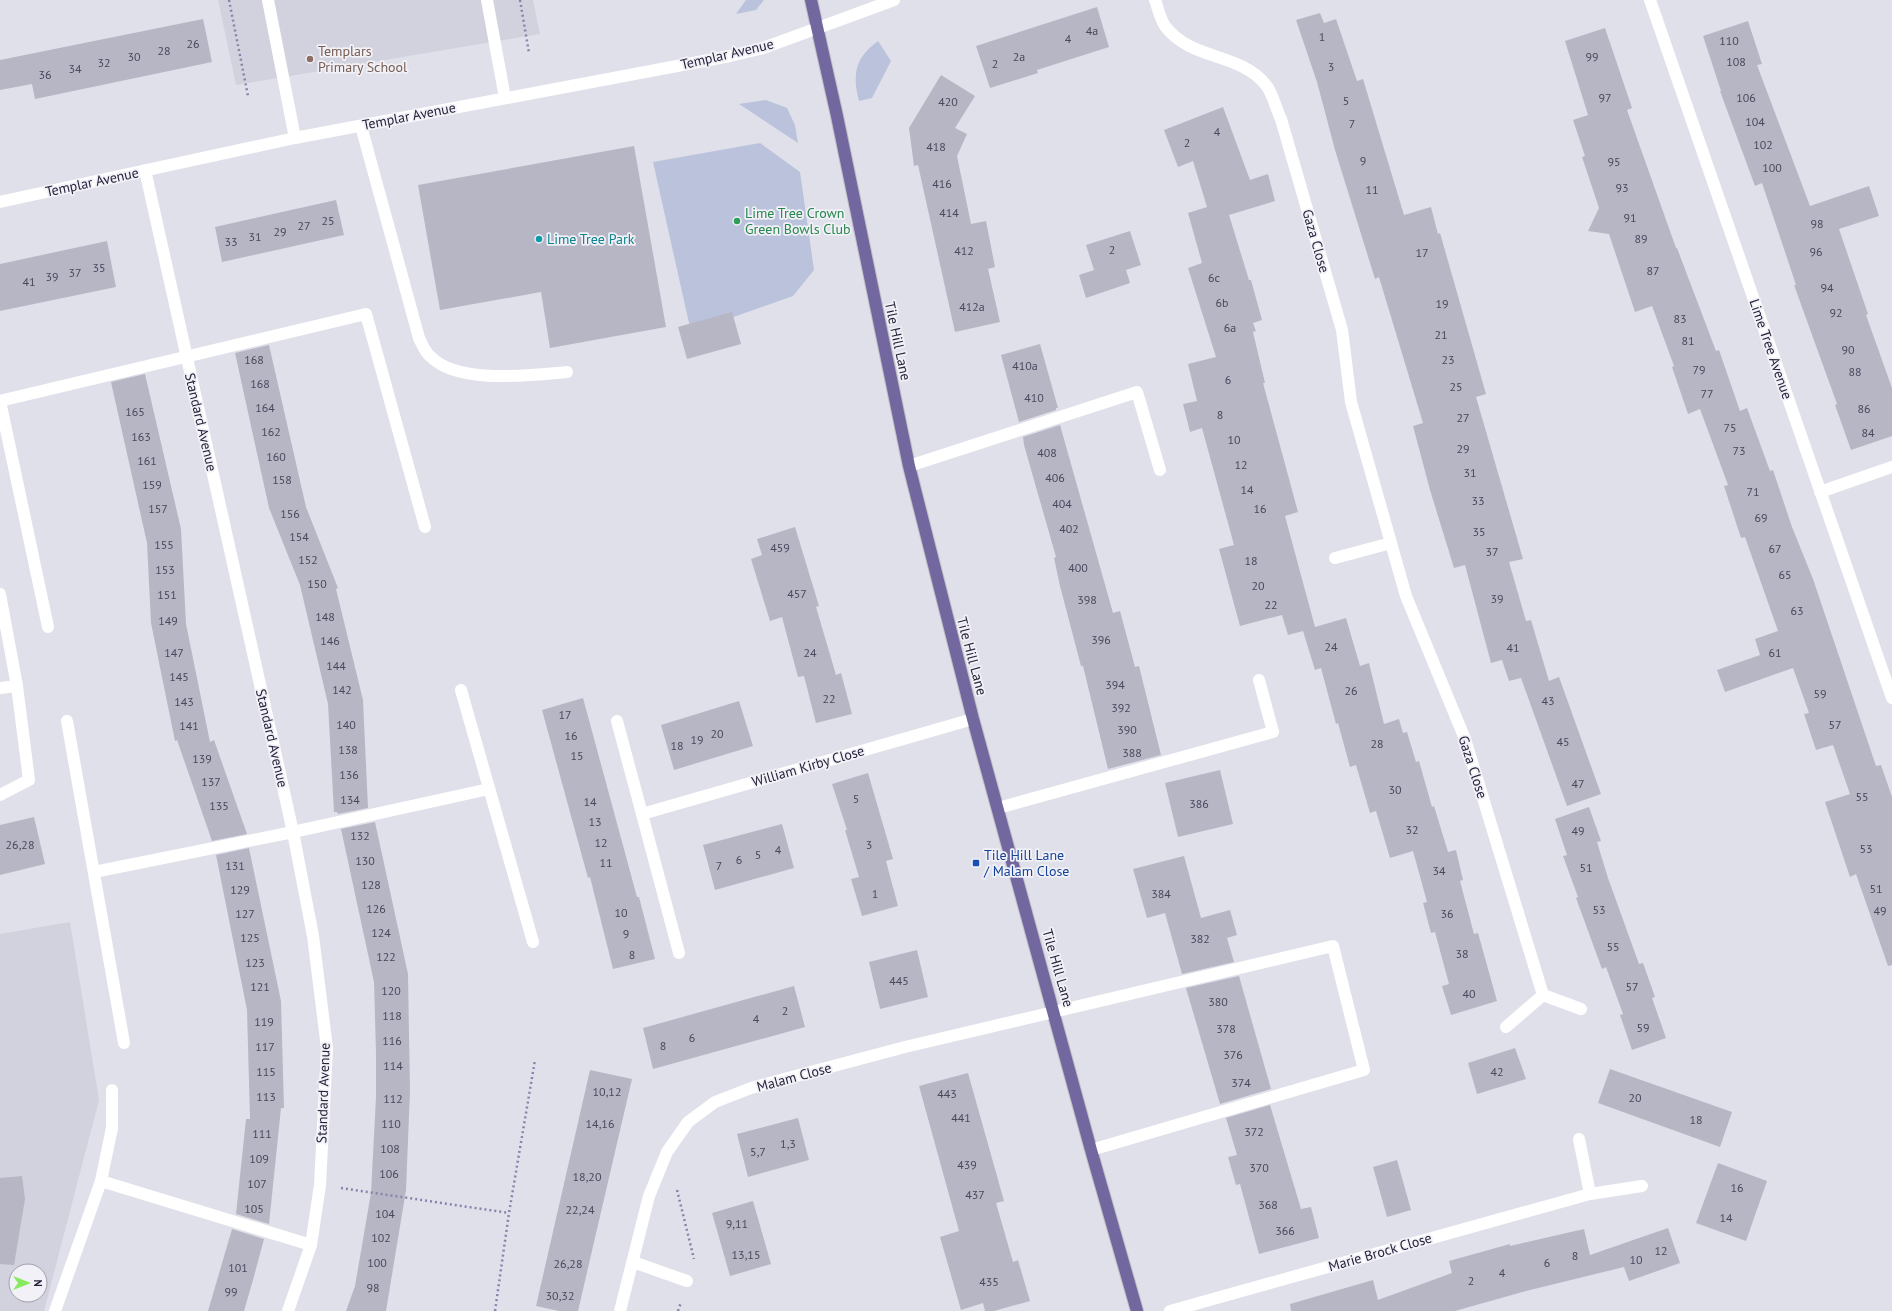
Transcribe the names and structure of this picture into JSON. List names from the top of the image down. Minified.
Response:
{"streets":{"main road":["Tile Hill Lane"],"street":["Templar Avenue","Gaza Close","Lime Tree Avenue","Standard Avenue","William Kirby Close","Malam Close","Marie Brock Close"]},"crossings":[["Templar Avenue","Tile Hill Lane"],["Templar Avenue","Standard Avenue"],["Tile Hill Lane","William Kirby Close"],["Tile Hill Lane","Malam Close"]],"places":{"other":["Templars Primary School","Lime Tree Crown Green Bowls Club","Lime Tree Park"],"transit":["Tile Hill Lane / Malam Close"]},"house_numbers":["4a","1","4","110","26","28","30","2a","99","108","32","2","3","34","36","97","106","5","420","104","7","4","2","102","418","9","95","100","416","93","11","414","91","25","98","27","29","31","89","33","2","412","96","17","35","87","37","39","6c","41","94","6b","19","412a","92","83","6a","21","81","90","168","23","410a","79","88","6","168","25","77","410","164","86","165","8","27","75","162","84","163","10","29","73","408","160","161","12","31","406","158","159","14","71","33","404","157","16","156","69","402","35","154","155","459","67","37","152","18","400","153","65","150","20","457","151","39","398","22","63","148","149","396","146","24","41","147","24","61","144","145","394","142","26","59","22","43","143","392","17","140","57","141","390","20","16","19","45","28","18","138","388","15","139","136","137","47","30","55","5","134","14","386","135","13","32","49","132","12","26,28","3","53","4","5","6","130","11","131","7","51","34","128","51","129","1","384","126","53","49","10","127","36","124","9","125","382","55","38","8","122","123","445","121","57","120","40","380","2","118","4","119","59","378","6","116","8","117","376","114","115","42","374","10,12","443","113","20","112","441","18","110","14,16","372","111","1,3","108","5,7","109","439","370","106","18,20","107","16","437","368","105","22,24","104","14","9,11","366","102","12","13,15","8","10","100","6","26,28","101","4","2","435","98","99","30,32"],"north":"right"}
